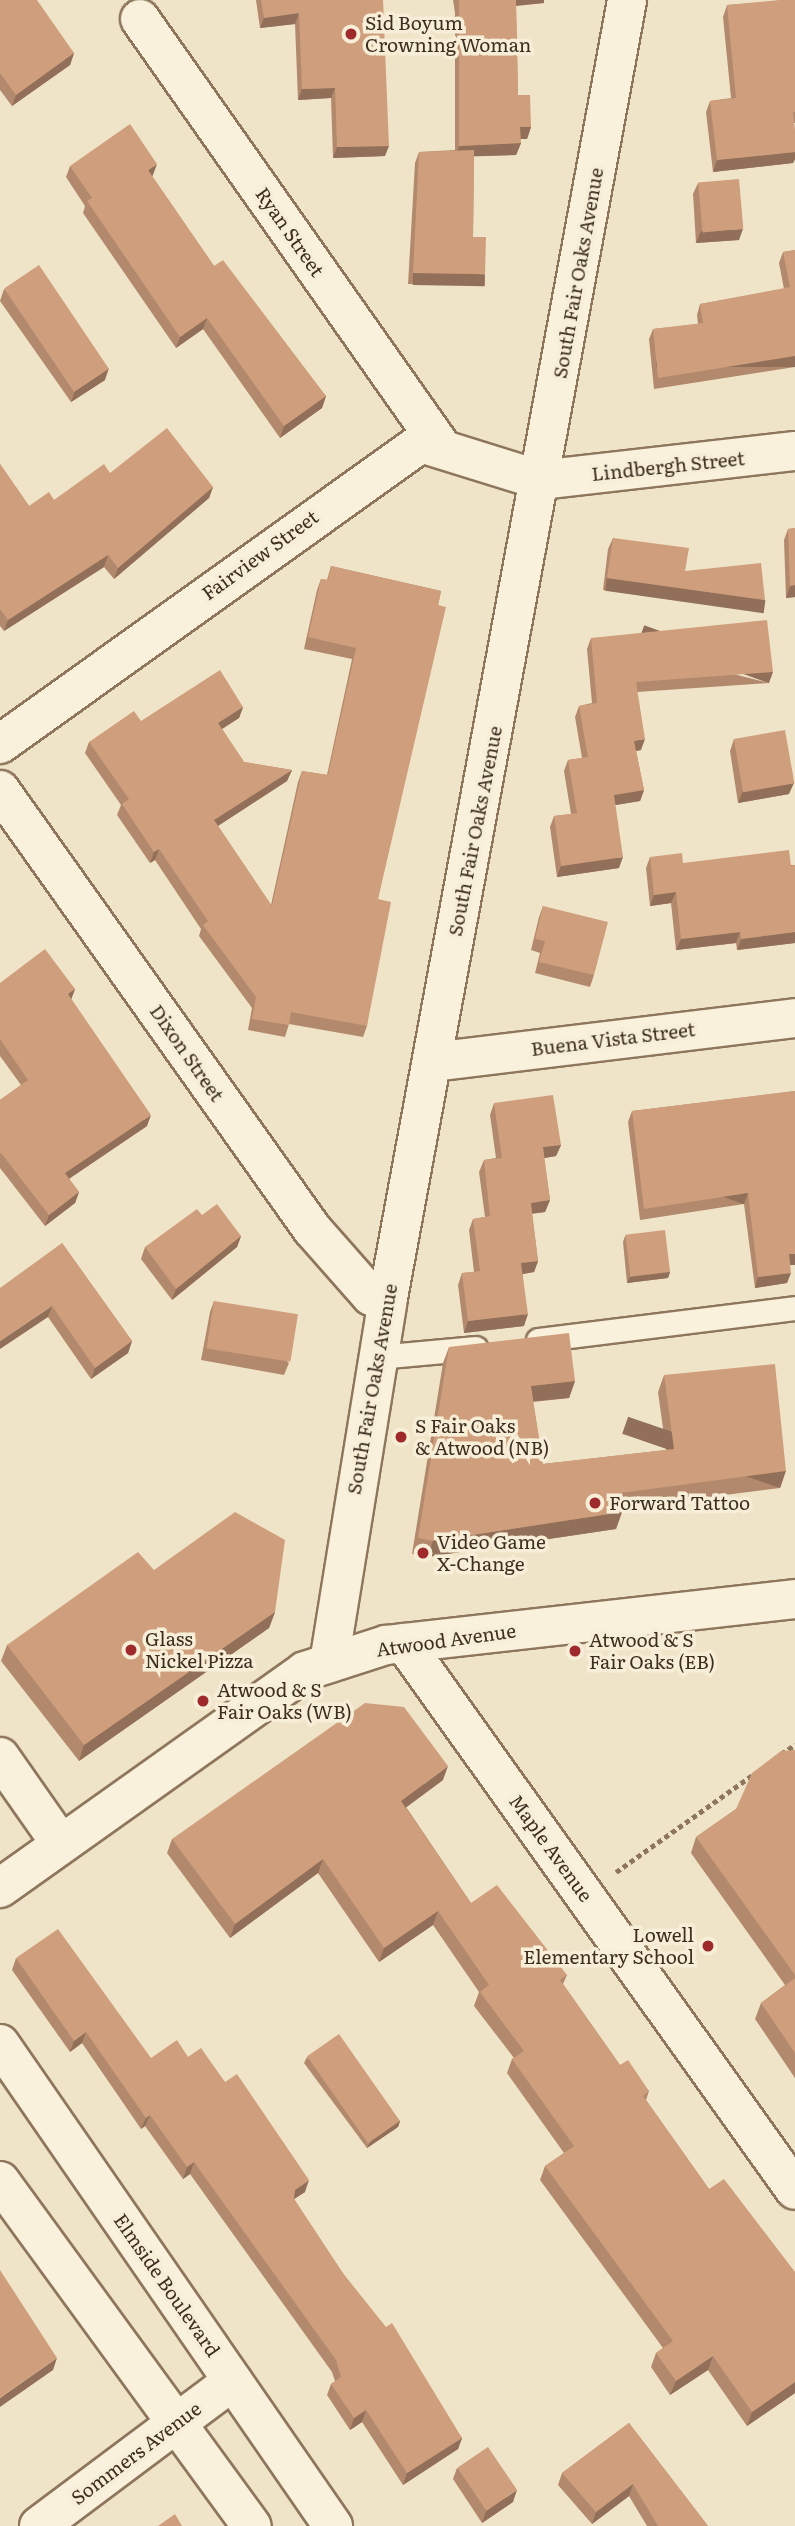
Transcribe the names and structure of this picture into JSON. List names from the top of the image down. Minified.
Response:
{"streets":{"street":["Ryan Street","South Fair Oaks Avenue","Lindbergh Street","Fairview Street","Buena Vista Street","Dixon Street","Atwood Avenue","Maple Avenue","Elmside Boulevard","Sommers Avenue"]},"crossings":[["Ryan Street","Fairview Street"],["South Fair Oaks Avenue","Lindbergh Street"],["South Fair Oaks Avenue","Buena Vista Street"],["South Fair Oaks Avenue","Dixon Street"],["South Fair Oaks Avenue","Atwood Avenue"],["Atwood Avenue","Maple Avenue"],["Elmside Boulevard","Sommers Avenue"]],"places":["Sid Boyum Crowning Woman","S Fair Oaks & Atwood (NB)","Forward Tattoo","Video Game X-Change","Glass Nickel Pizza","Atwood & S Fair Oaks (EB)","Atwood & S Fair Oaks (WB)","Lowell Elementary School"]}
